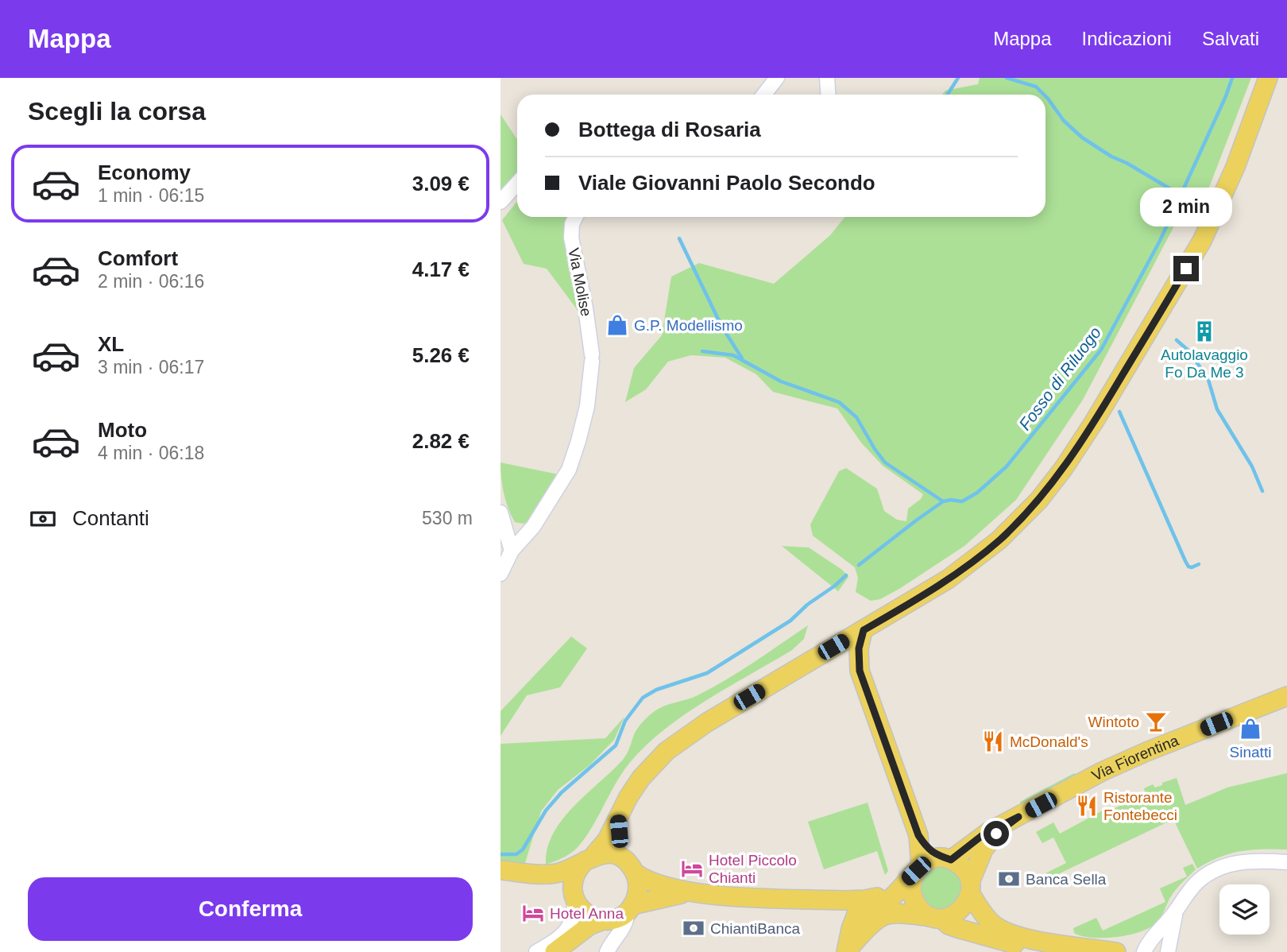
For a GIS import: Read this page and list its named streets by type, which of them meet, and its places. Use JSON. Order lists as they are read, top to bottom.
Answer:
{
  "streets": {
    "main road": ["Via Fiorentina"],
    "street": ["Via Molise"]
  },
  "water": ["Fosso di Riluogo"],
  "places": {
    "shop": ["G.P. Modellismo", "Sinatti"],
    "building": ["Autolavaggio Fo Da Me 3"],
    "bar": ["Wintoto"],
    "restaurant": ["McDonald's", "Ristorante Fontebecci"],
    "hotel": ["Hotel Piccolo Chianti", "Hotel Anna"],
    "bank": ["Banca Sella", "ChiantiBanca"]
  },
  "page": {
    "header": "Mappa",
    "nav": ["Mappa", "Indicazioni", "Salvati"],
    "heading": "Scegli la corsa",
    "banner": ["Bottega di Rosaria", "Viale Giovanni Paolo Secondo"],
    "list": [
      {
        "name": "Economy",
        "note": "1 min · 06:15",
        "value": "3.09 €"
      },
      {
        "name": "Comfort",
        "note": "2 min · 06:16",
        "value": "4.17 €"
      },
      {
        "name": "XL",
        "note": "3 min · 06:17",
        "value": "5.26 €"
      },
      {
        "name": "Moto",
        "note": "4 min · 06:18",
        "value": "2.82 €"
      }
    ],
    "bubble": "2 min",
    "pay": ["Contanti", "530 m"],
    "buttons": "Conferma"
  }
}
